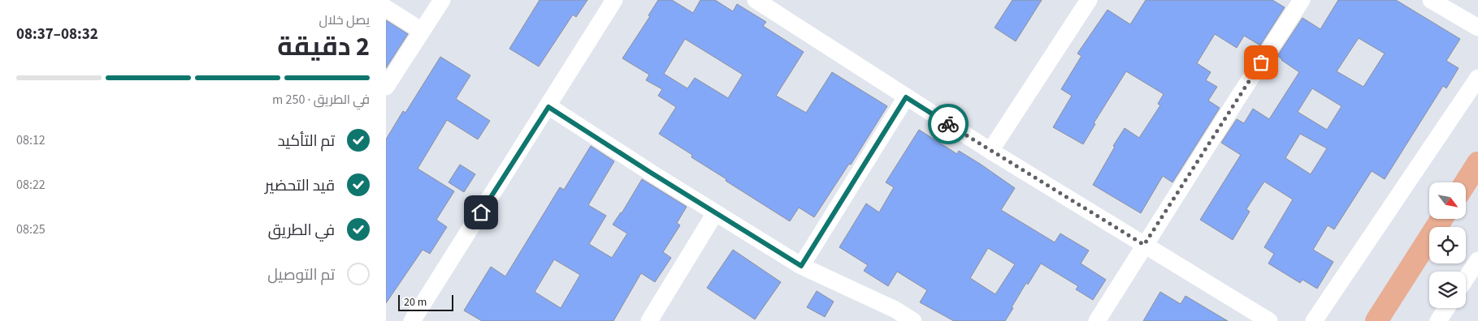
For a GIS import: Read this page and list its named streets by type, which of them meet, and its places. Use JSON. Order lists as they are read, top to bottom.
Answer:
{
  "scale_bar": "20 m",
  "north": "bottom right",
  "page": {
    "heading": ["2 دقيقة", "يصل خلال", "08:32–08:37"],
    "bar": "في الطريق · 250 m",
    "list": [
      ["تم التأكيد", "08:12"],
      ["قيد التحضير", "08:22"],
      ["في الطريق", "08:25"],
      "تم التوصيل"
    ],
    "scale": "20 m"
  }
}
